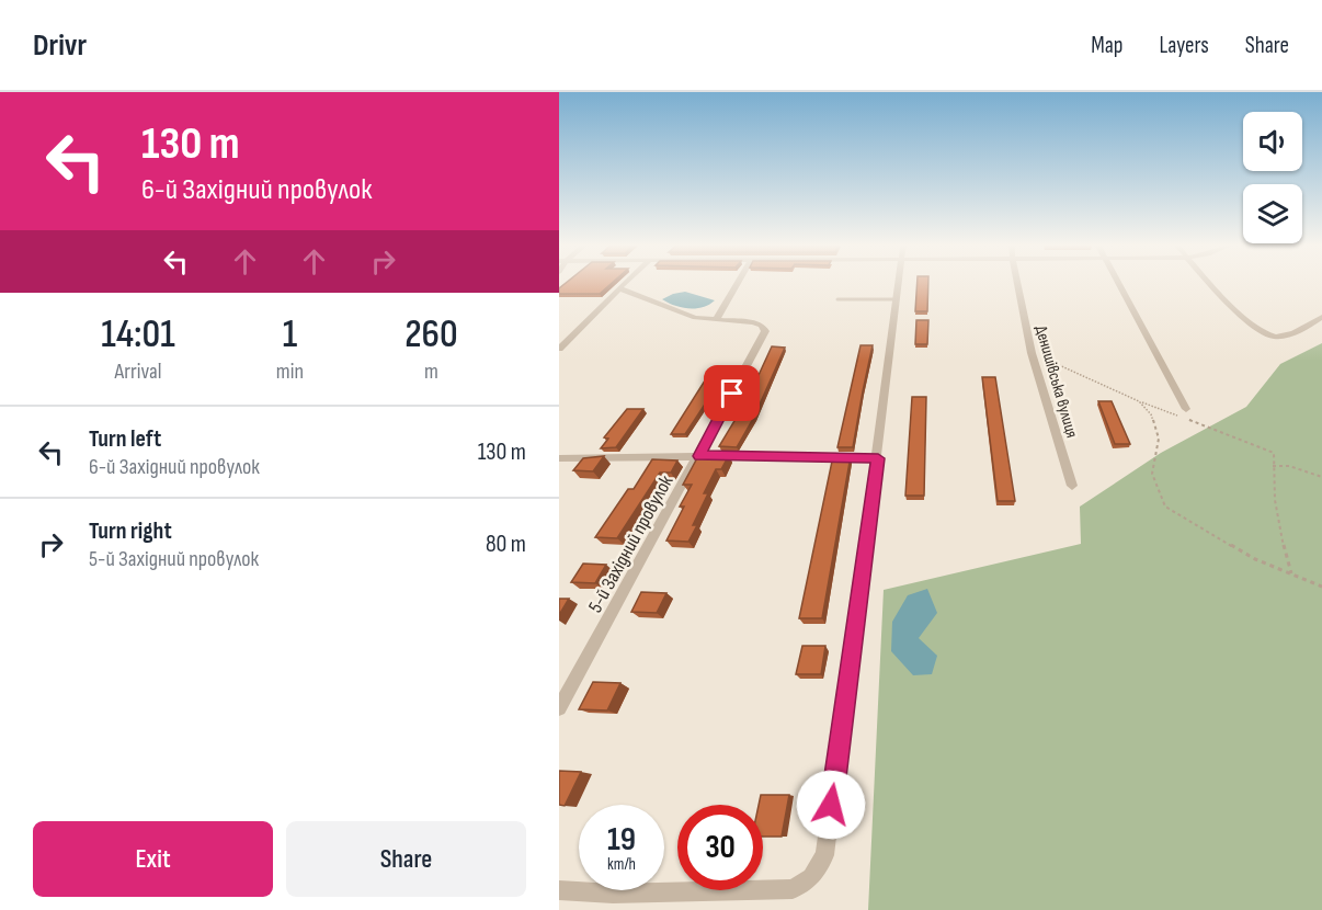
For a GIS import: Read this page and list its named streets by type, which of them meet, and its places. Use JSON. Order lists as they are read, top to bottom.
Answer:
{
  "streets": {
    "street": ["Денишівська вулиця", "5-й Західний провулок"]
  },
  "page": {
    "header": "Drivr",
    "nav": ["Map", "Layers", "Share"],
    "turn": ["130 m", "6-й Західний провулок"],
    "eta": [
      "14:01",
      "Arrival",
      "1",
      "min",
      "260",
      "m"
    ],
    "list": [
      {
        "name": "Turn left",
        "note": "6-й Західний провулок",
        "value": "130 m"
      },
      {
        "name": "Turn right",
        "note": "5-й Західний провулок",
        "value": "80 m"
      }
    ],
    "speed": "19 km/h",
    "limit": "30",
    "buttons": ["Exit", "Share"]
  }
}
